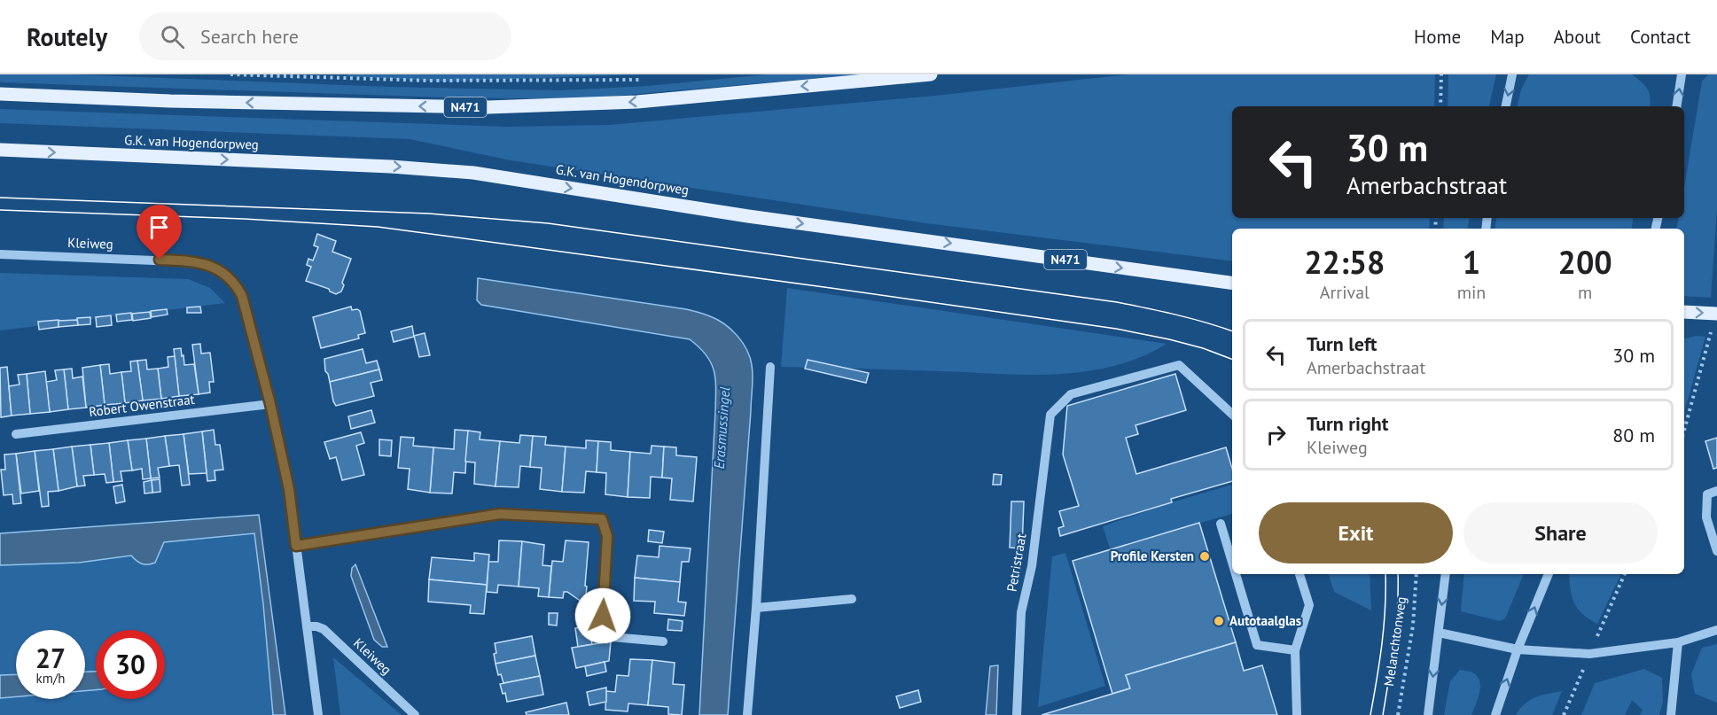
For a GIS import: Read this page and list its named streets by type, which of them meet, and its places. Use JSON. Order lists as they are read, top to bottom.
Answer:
{
  "streets": {
    "main road": ["N471", "G.K. van Hogendorpweg"],
    "street": ["Kleiweg", "Robert Owenstraat", "Petristraat"],
    "path": ["Melanchtonweg"]
  },
  "crossings": [
    ["Kleiweg", "Robert Owenstraat"]
  ],
  "water": ["Erasmussingel"],
  "places": ["Profile Kersten", "Autotaalglas"],
  "page": {
    "header": "Routely",
    "search": "Search here",
    "nav": [
      "Home",
      "Map",
      "About",
      "Contact"
    ],
    "turn": ["30 m", "Amerbachstraat"],
    "eta": [
      "22:58",
      "Arrival",
      "1",
      "min",
      "200",
      "m"
    ],
    "list": [
      {
        "name": "Turn left",
        "note": "Amerbachstraat",
        "value": "30 m"
      },
      {
        "name": "Turn right",
        "note": "Kleiweg",
        "value": "80 m"
      }
    ],
    "buttons": ["Exit", "Share"],
    "speed": "27 km/h",
    "limit": "30"
  }
}
